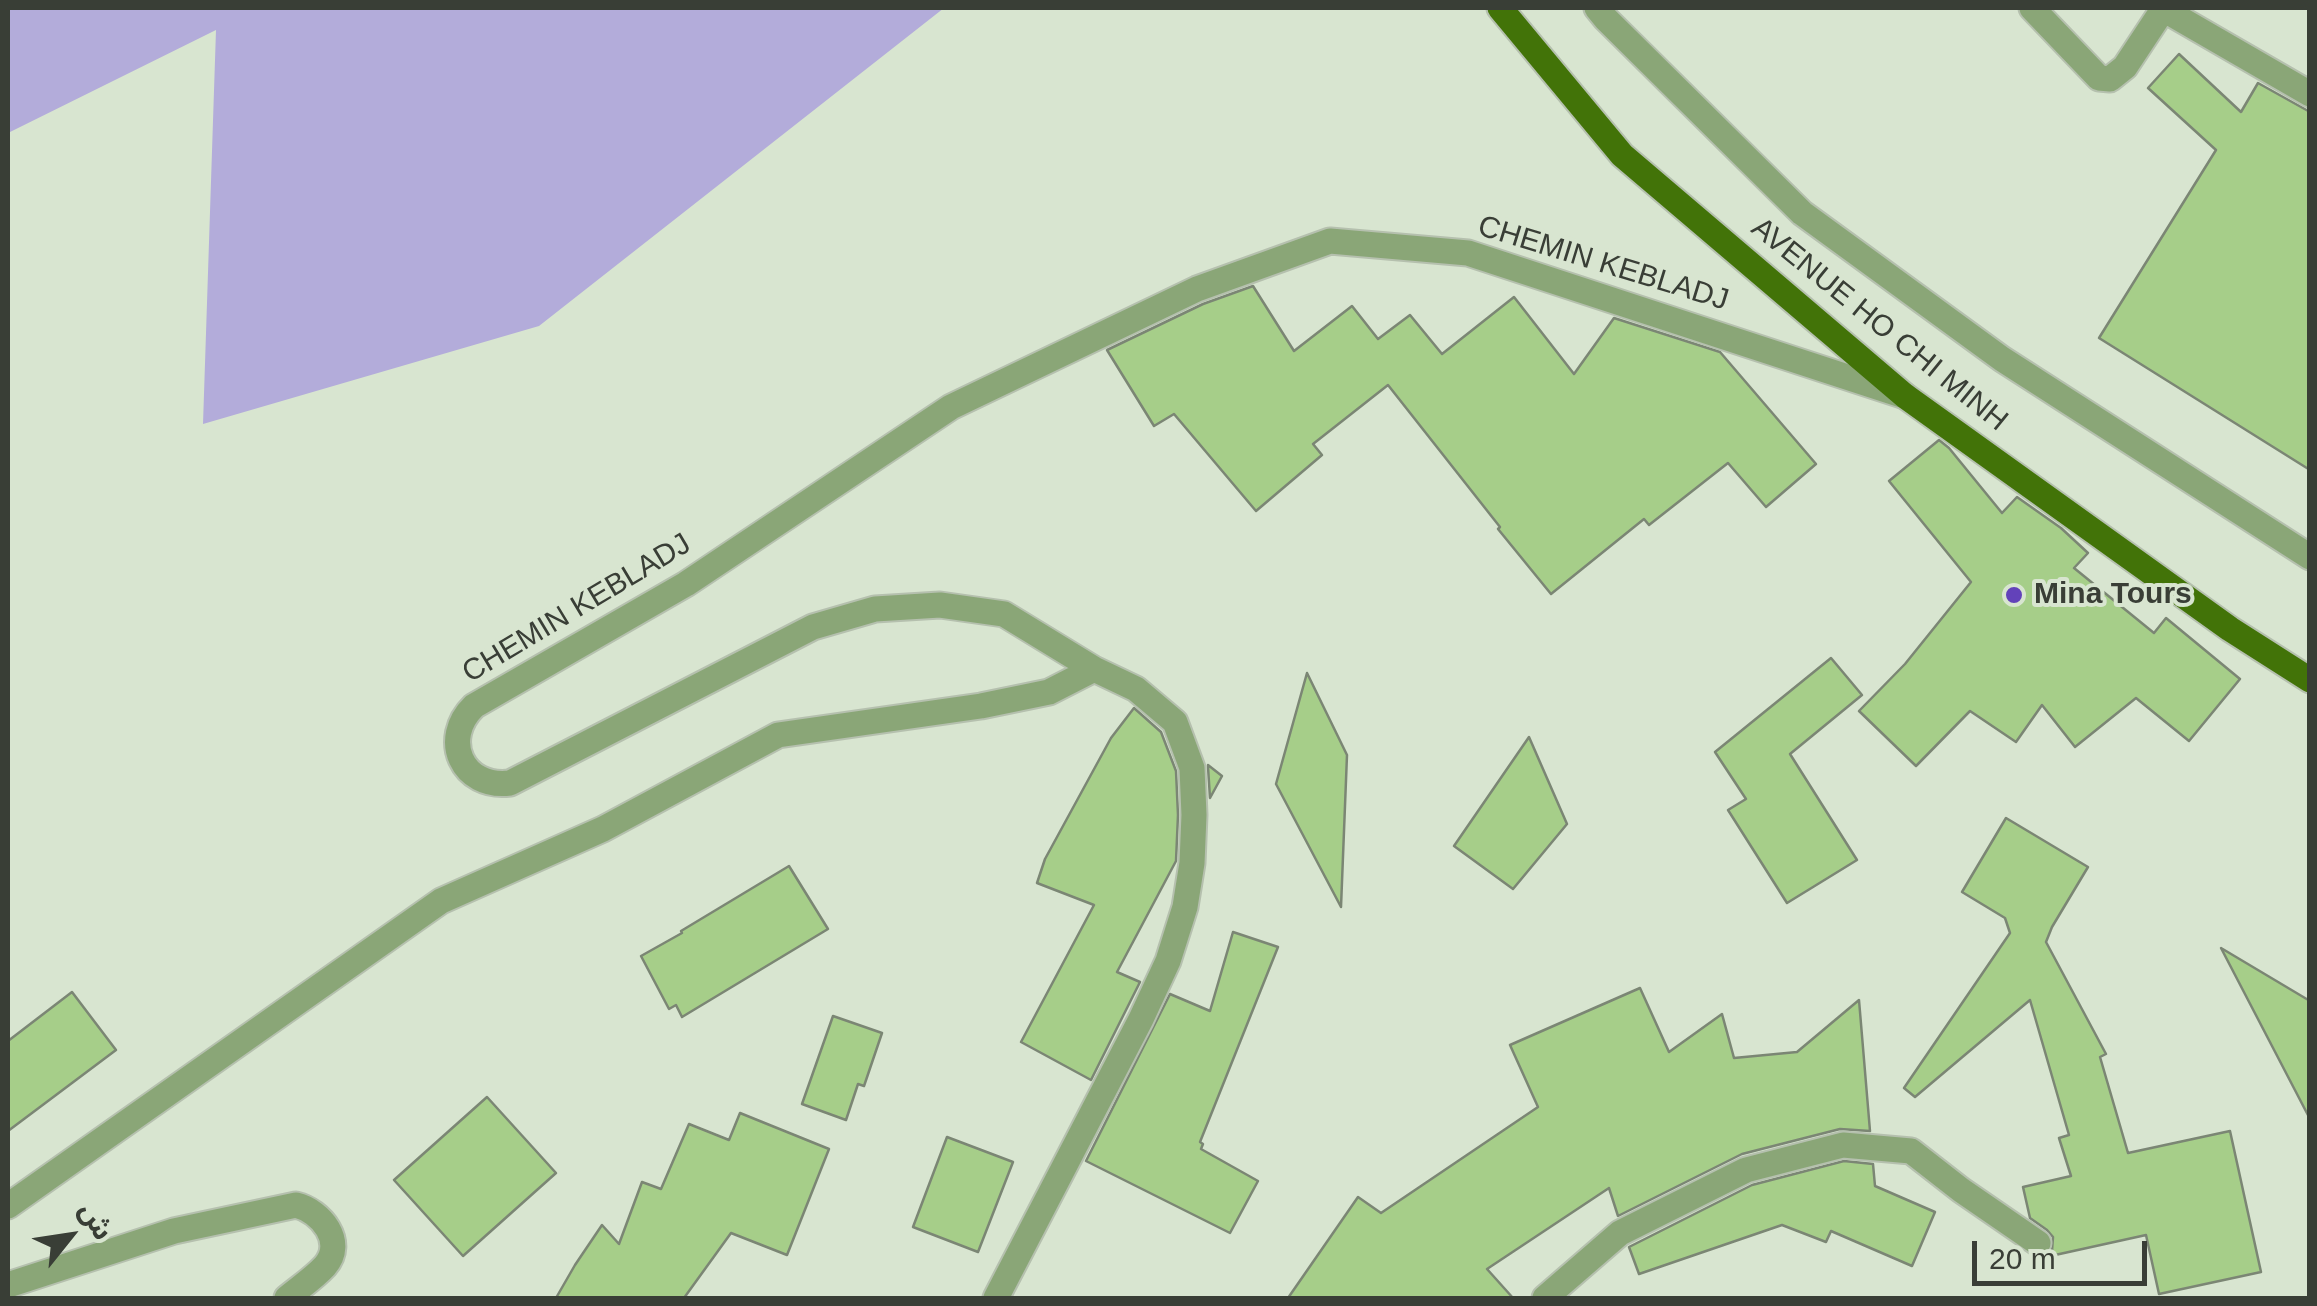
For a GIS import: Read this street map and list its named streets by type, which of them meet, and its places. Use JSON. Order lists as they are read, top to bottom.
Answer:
{
  "streets": {
    "main road": ["AVENUE HO CHI MINH"],
    "street": ["CHEMIN KEBLADJ"]
  },
  "crossings": [
    ["CHEMIN KEBLADJ", "AVENUE HO CHI MINH"]
  ],
  "places": ["Mina Tours"],
  "scale_bar": "20 m",
  "north": "top right"
}
